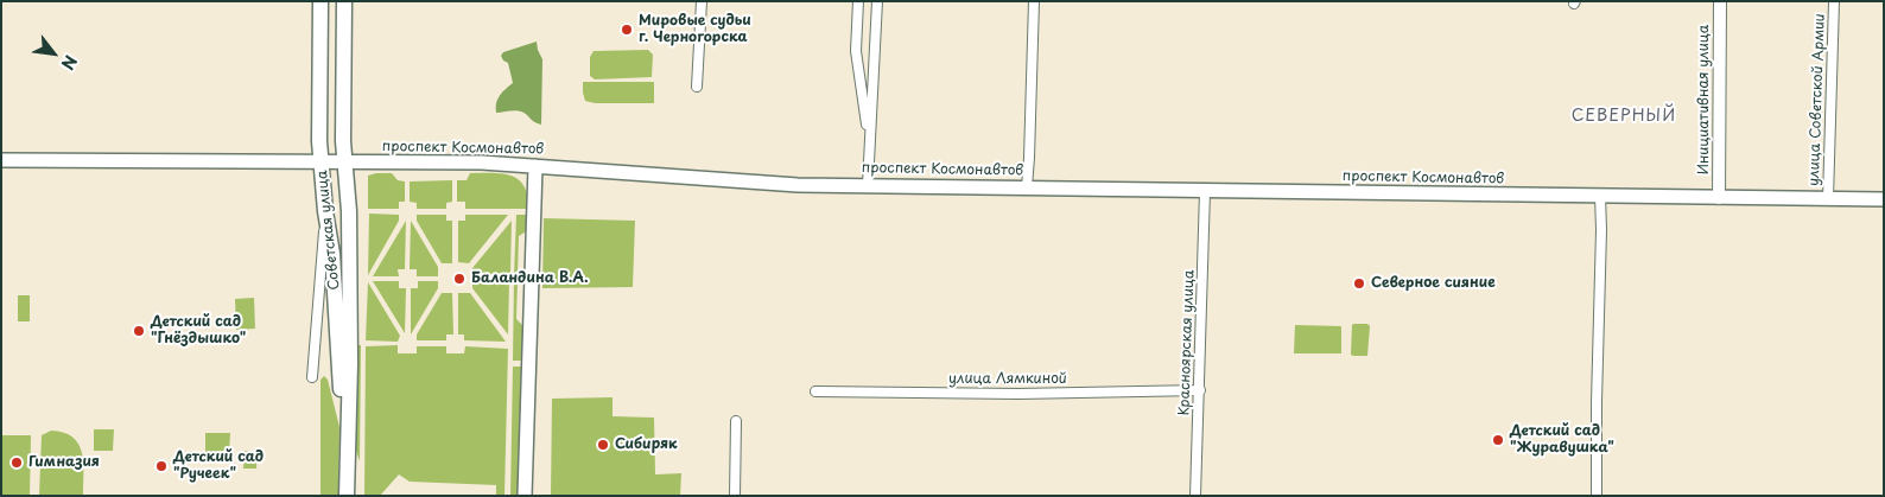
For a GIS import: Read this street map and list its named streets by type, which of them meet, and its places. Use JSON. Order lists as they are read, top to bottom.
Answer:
{
  "streets": {
    "main road": ["проспект Космонавтов", "Советская улица"],
    "street": [
      "Инициативная улица",
      "улица Советской Армии",
      "Красноярская улица",
      "улица Лямкиной"
    ]
  },
  "crossings": [
    ["Инициативная улица", "проспект Космонавтов"],
    ["улица Советской Армии", "проспект Космонавтов"],
    ["проспект Космонавтов", "Советская улица"],
    ["проспект Космонавтов", "Красноярская улица"],
    ["Красноярская улица", "улица Лямкиной"]
  ],
  "districts": ["СЕВЕРНЫЙ"],
  "places": [
    "Мировые судьи г. Черногорска",
    "Баландина В.А.",
    "Северное сияние",
    "Детский сад \"Гнёздышко\"",
    "Детский сад \"Журавушка\"",
    "Сибиряк",
    "Гимназия",
    "Детский сад \"Ручеек\""
  ],
  "north": "bottom right"
}
